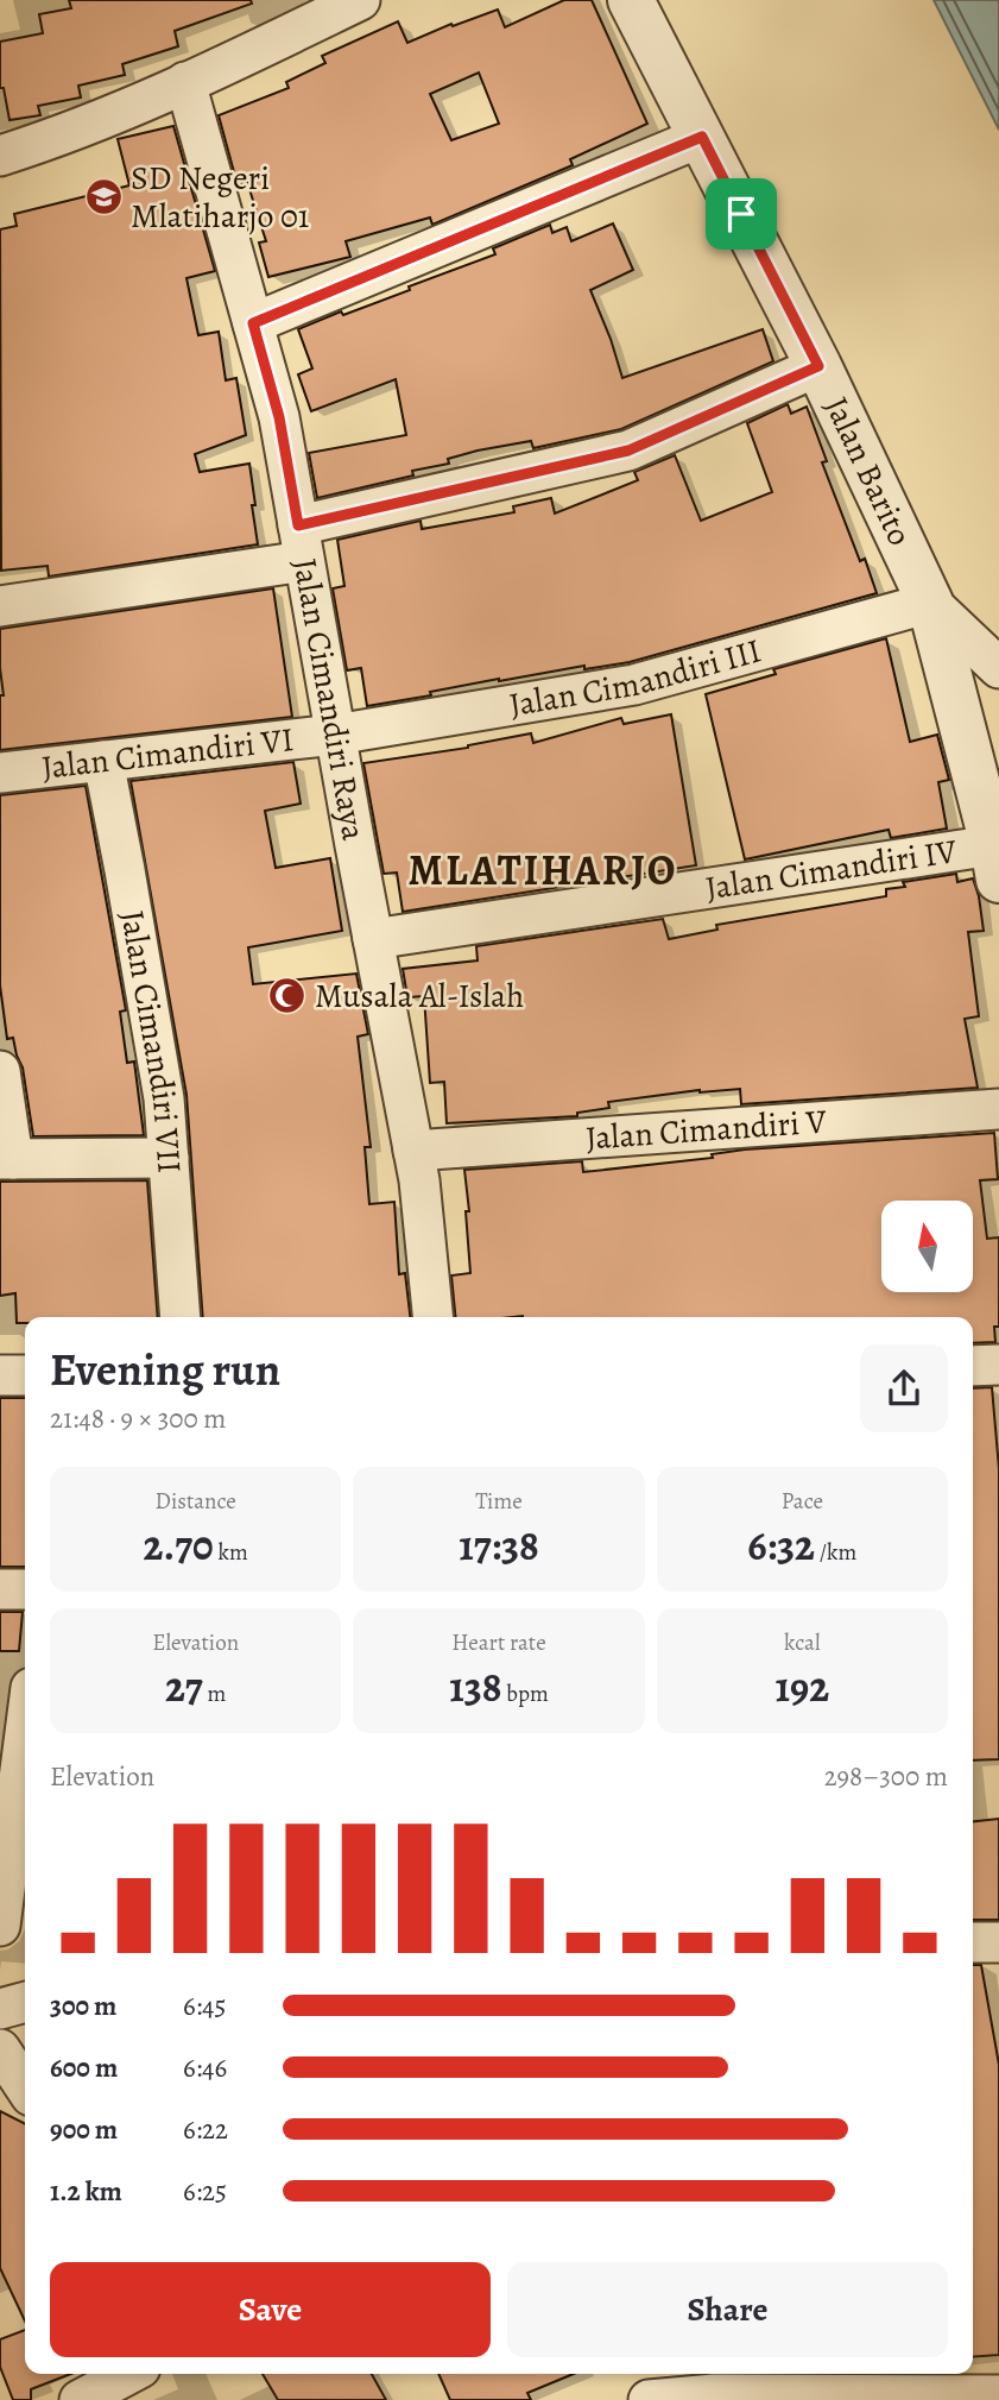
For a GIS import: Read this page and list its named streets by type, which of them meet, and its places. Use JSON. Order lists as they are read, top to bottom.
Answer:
{
  "streets": {
    "street": [
      "Jalan Barito",
      "Jalan Cimandiri III",
      "Jalan Cimandiri Raya",
      "Jalan Cimandiri VI",
      "Jalan Cimandiri IV",
      "Jalan Cimandiri VII",
      "Jalan Cimandiri V"
    ]
  },
  "crossings": [
    ["Jalan Barito", "Jalan Cimandiri III"],
    ["Jalan Barito", "Jalan Cimandiri IV"],
    ["Jalan Cimandiri III", "Jalan Cimandiri Raya"],
    ["Jalan Cimandiri III", "Jalan Cimandiri VI"],
    ["Jalan Cimandiri Raya", "Jalan Cimandiri VI"],
    ["Jalan Cimandiri Raya", "Jalan Cimandiri IV"],
    ["Jalan Cimandiri Raya", "Jalan Cimandiri V"],
    ["Jalan Cimandiri VI", "Jalan Cimandiri VII"]
  ],
  "districts": ["MLATIHARJO"],
  "places": {
    "school or university": ["SD Negeri Mlatiharjo 01"],
    "mosque": ["Musala Al-Islah"]
  },
  "north": "top",
  "page": {
    "heading": ["Evening run", "21:48 · 9 × 300 m"],
    "stats": [
      ["Distance", "2.70 km"],
      ["Time", "17:38"],
      ["Pace", "6:32 /km"],
      ["Elevation", "27 m"],
      ["Heart rate", "138 bpm"],
      ["kcal", "192"]
    ],
    "chart": ["Elevation", "298–300 m"],
    "list": [
      {
        "name": "300 m",
        "note": "6:45"
      },
      {
        "name": "600 m",
        "note": "6:46"
      },
      {
        "name": "900 m",
        "note": "6:22"
      },
      {
        "name": "1.2 km",
        "note": "6:25"
      }
    ],
    "buttons": ["Save", "Share"]
  }
}
